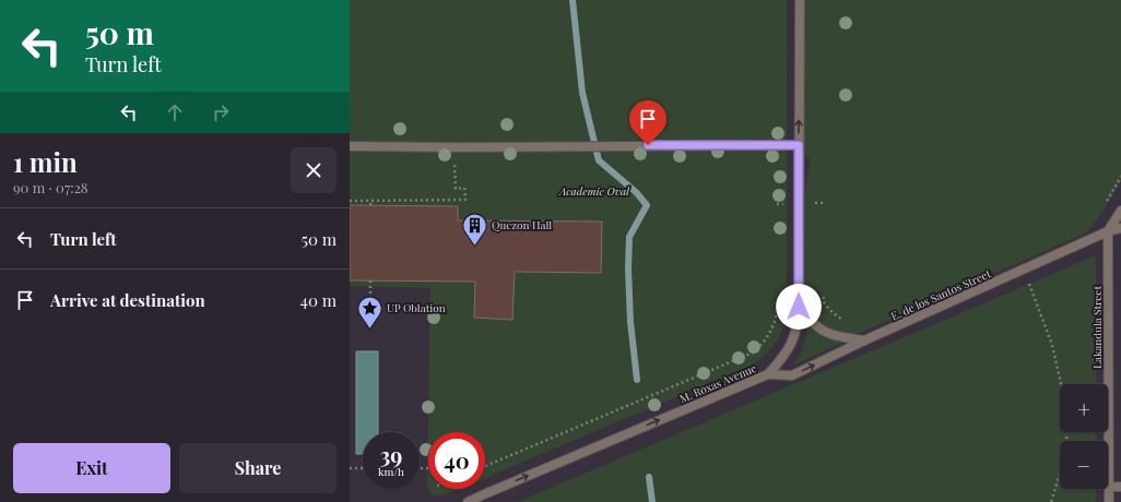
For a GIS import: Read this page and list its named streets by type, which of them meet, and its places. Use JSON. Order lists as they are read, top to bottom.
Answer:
{
  "streets": {
    "street": ["E. de los Santos Street", "Lakandula Street", "M. Roxas Avenue"]
  },
  "crossings": [
    ["E. de los Santos Street", "Lakandula Street"],
    ["E. de los Santos Street", "M. Roxas Avenue"]
  ],
  "one_way": ["M. Roxas Avenue"],
  "parks": ["Academic Oval"],
  "places": {
    "building": ["Quezon Hall"],
    "place": ["UP Oblation"]
  },
  "page": {
    "turn": ["50 m", "Turn left"],
    "heading": ["1 min", "90 m · 07:28"],
    "list": [
      {
        "name": "Turn left",
        "value": "50 m"
      },
      {
        "name": "Arrive at destination",
        "value": "40 m"
      }
    ],
    "map_buttons": ["+", "−"],
    "speed": "39 km/h",
    "limit": "40",
    "buttons": ["Exit", "Share"]
  }
}
